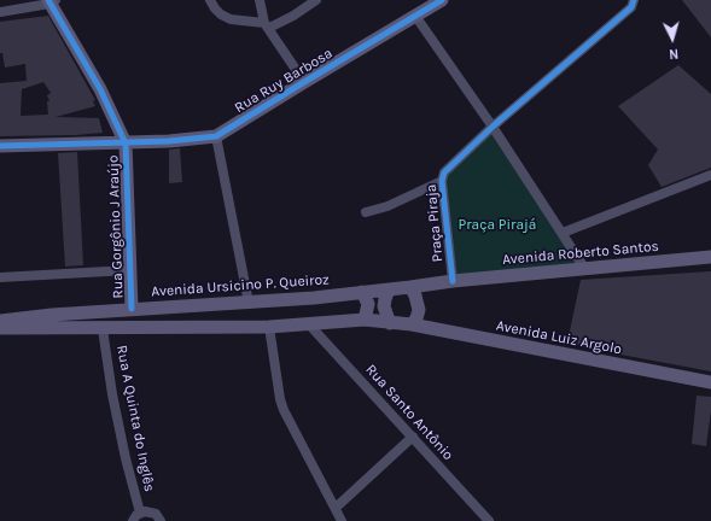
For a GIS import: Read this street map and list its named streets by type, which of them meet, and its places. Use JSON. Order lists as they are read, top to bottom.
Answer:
{
  "streets": {
    "main road": [
      "Rua Ruy Barbosa",
      "Rua Gorgônio J Araújo",
      "Avenida Roberto Santos",
      "Avenida Ursicino P. Queiroz",
      "Avenida Luiz Argolo"
    ],
    "street": ["Praça Piraja", "Rua Santo Antônio", "Rua A Quinta do Inglês"]
  },
  "crossings": [
    ["Rua Ruy Barbosa", "Rua Gorgônio J Araújo"],
    ["Praça Piraja", "Avenida Roberto Santos"],
    ["Praça Piraja", "Avenida Ursicino P. Queiroz"],
    ["Rua Gorgônio J Araújo", "Avenida Ursicino P. Queiroz"],
    ["Avenida Roberto Santos", "Avenida Ursicino P. Queiroz"],
    ["Avenida Ursicino P. Queiroz", "Avenida Luiz Argolo"]
  ],
  "parks": ["Praça Pirajá"],
  "north": "bottom"
}
